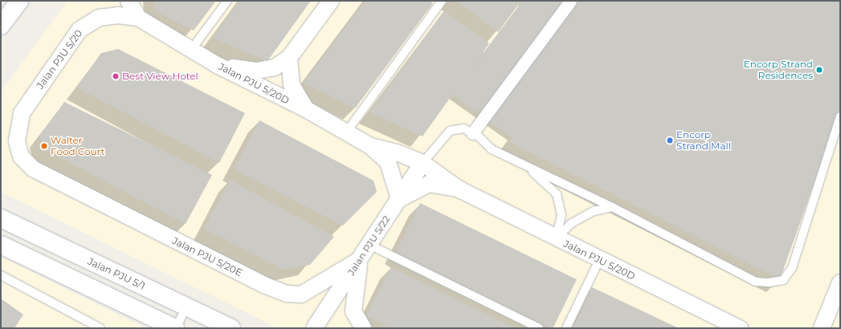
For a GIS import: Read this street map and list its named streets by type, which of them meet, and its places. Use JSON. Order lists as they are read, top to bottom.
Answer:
{
  "streets": {
    "street": [
      "Jalan PJU 5/20",
      "Jalan PJU 5/20D",
      "Jalan PJU 5/22",
      "Jalan PJU 5/20E",
      "Jalan PJU 5/1"
    ]
  },
  "crossings": [
    ["Jalan PJU 5/20", "Jalan PJU 5/20D"],
    ["Jalan PJU 5/20", "Jalan PJU 5/20E"],
    ["Jalan PJU 5/20D", "Jalan PJU 5/22"],
    ["Jalan PJU 5/22", "Jalan PJU 5/20E"]
  ],
  "places": [
    "Encorp Strand Residences",
    "Best View Hotel",
    "Encorp Strand Mall",
    "Walter Food Court"
  ]
}
